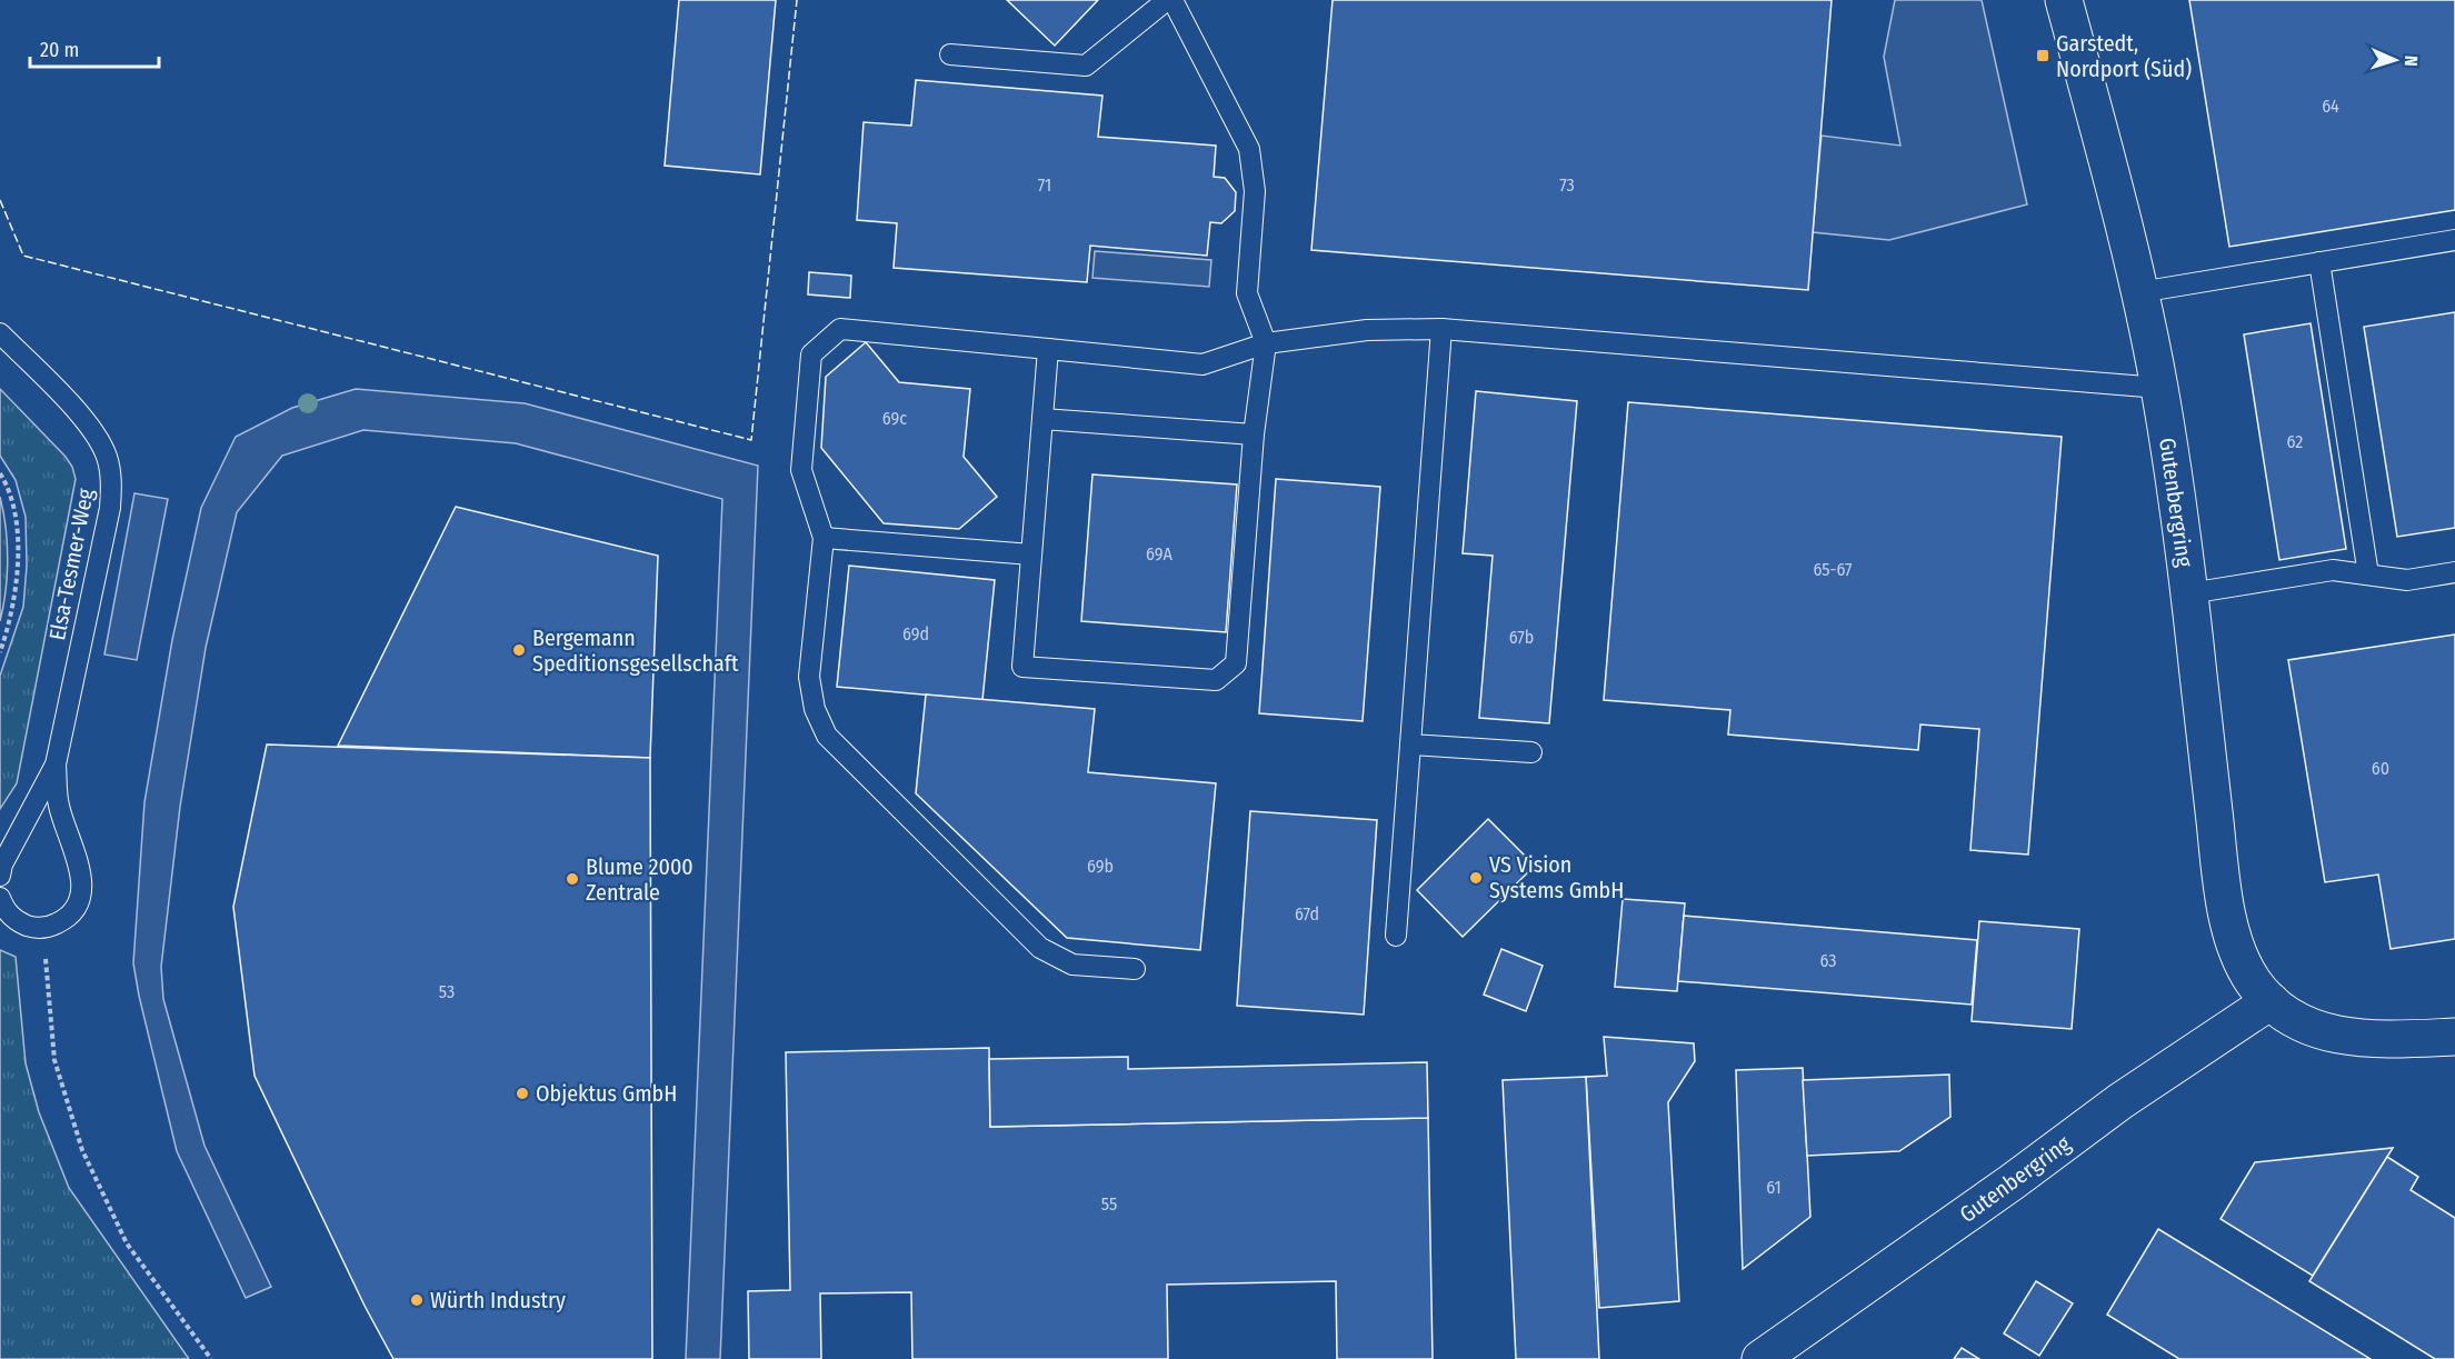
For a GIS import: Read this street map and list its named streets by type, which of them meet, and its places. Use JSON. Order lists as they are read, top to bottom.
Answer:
{
  "streets": {
    "street": ["Gutenbergring"],
    "lane": ["Elsa-Tesmer-Weg"]
  },
  "places": {
    "transit": ["Garstedt, Nordport (Süd)"],
    "other": [
      "Bergemann Speditionsgesellschaft",
      "VS Vision Systems GmbH",
      "Blume 2000 Zentrale",
      "Objektus GmbH",
      "Würth Industry"
    ]
  },
  "house_numbers": [
    "64",
    "71",
    "73",
    "69c",
    "62",
    "69A",
    "65-67",
    "69d",
    "67b",
    "60",
    "69b",
    "67d",
    "63",
    "53",
    "61",
    "55"
  ],
  "scale_bar": "20 m",
  "north": "right"
}
